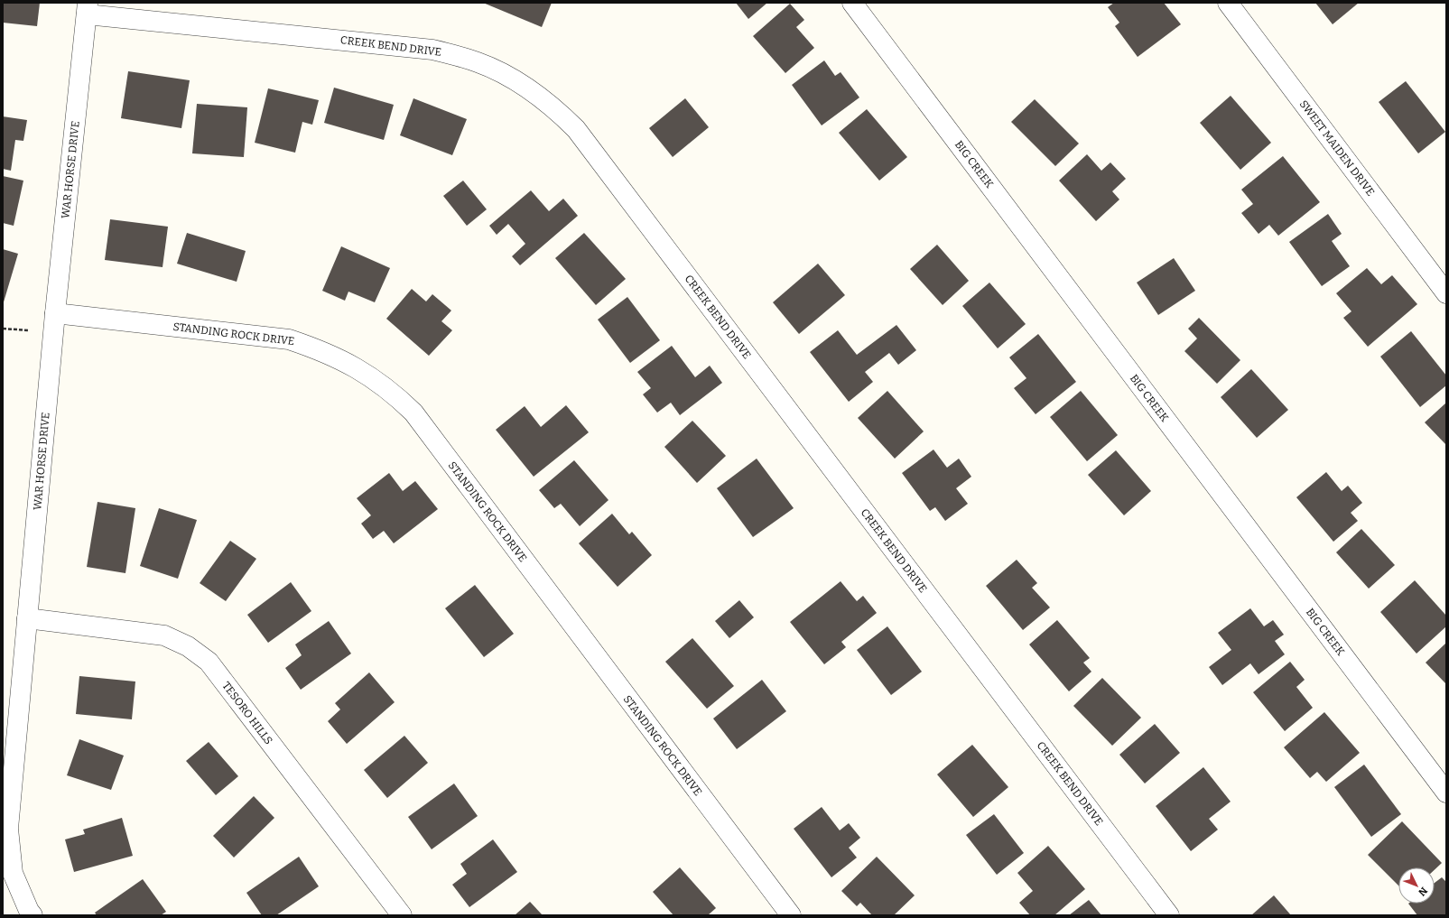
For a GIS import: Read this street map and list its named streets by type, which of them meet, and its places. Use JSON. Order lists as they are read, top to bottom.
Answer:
{
  "streets": {
    "street": [
      "CREEK BEND DRIVE",
      "SWEET MAIDEN DRIVE",
      "BIG CREEK",
      "WAR HORSE DRIVE",
      "STANDING ROCK DRIVE",
      "TESORO HILLS"
    ]
  },
  "crossings": [
    ["CREEK BEND DRIVE", "WAR HORSE DRIVE"],
    ["WAR HORSE DRIVE", "STANDING ROCK DRIVE"],
    ["WAR HORSE DRIVE", "TESORO HILLS"]
  ],
  "north": "bottom right"
}
